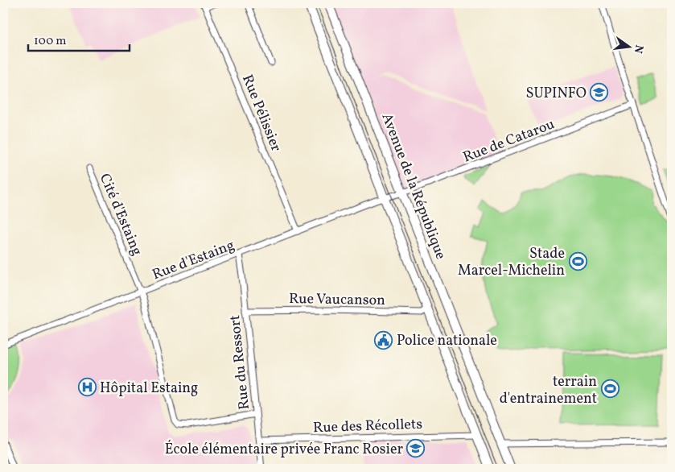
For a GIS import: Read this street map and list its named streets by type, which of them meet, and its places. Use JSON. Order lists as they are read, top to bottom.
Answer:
{
  "streets": {
    "main road": ["Avenue de la République"],
    "street": [
      "Rue Pélissier",
      "Rue de Catarou",
      "Cité d'Estaing",
      "Rue d'Estaing",
      "Rue Vaucanson",
      "Rue du Ressort",
      "Rue des Récollets"
    ]
  },
  "crossings": [
    ["Rue Pélissier", "Rue d'Estaing"],
    ["Rue de Catarou", "Avenue de la République"],
    ["Rue de Catarou", "Rue d'Estaing"],
    ["Cité d'Estaing", "Rue d'Estaing"],
    ["Cité d'Estaing", "Rue du Ressort"],
    ["Rue d'Estaing", "Rue du Ressort"],
    ["Rue Vaucanson", "Rue du Ressort"],
    ["Rue du Ressort", "Rue des Récollets"]
  ],
  "places": {
    "school or university": ["SUPINFO", "École élémentaire privée Franc Rosier"],
    "sports": ["Stade Marcel-Michelin", "terrain d'entrainement"],
    "public building": ["Police nationale"],
    "hospital": ["Hôpital Estaing"]
  },
  "scale_bar": "100 m",
  "north": "right"
}
